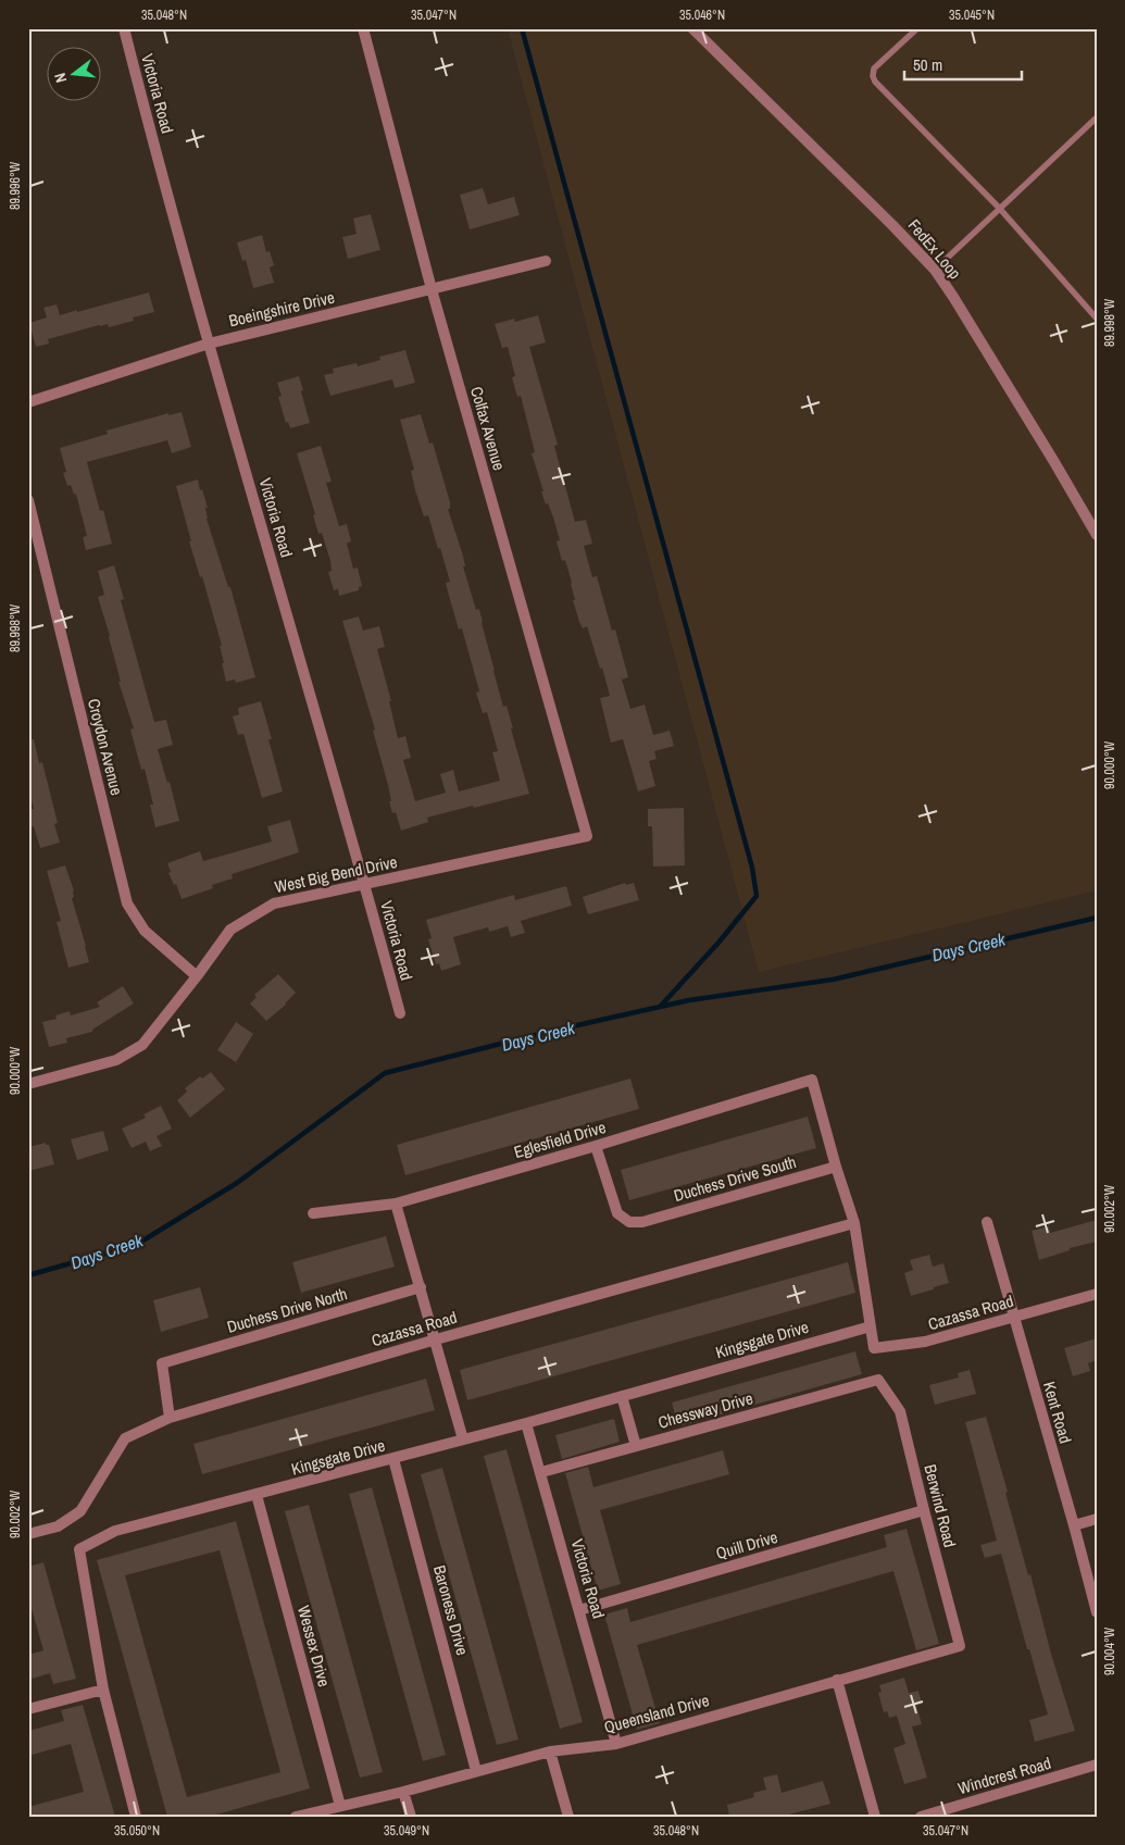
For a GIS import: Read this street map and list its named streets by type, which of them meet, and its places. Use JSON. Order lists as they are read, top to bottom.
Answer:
{
  "streets": {
    "street": [
      "Victoria Road",
      "FedEx Loop",
      "Boeingshire Drive",
      "Colfax Avenue",
      "Croydon Avenue",
      "West Big Bend Drive",
      "Eglesfield Drive",
      "Duchess Drive South",
      "Duchess Drive North",
      "Cazassa Road",
      "Kingsgate Drive",
      "Chessway Drive",
      "Kent Road",
      "Berwind Road",
      "Quill Drive",
      "Baroness Drive",
      "Wessex Drive",
      "Queensland Drive",
      "Windcrest Road"
    ]
  },
  "crossings": [
    ["Victoria Road", "Boeingshire Drive"],
    ["Victoria Road", "West Big Bend Drive"],
    ["Victoria Road", "Kingsgate Drive"],
    ["Victoria Road", "Chessway Drive"],
    ["Victoria Road", "Quill Drive"],
    ["Victoria Road", "Queensland Drive"],
    ["Boeingshire Drive", "Colfax Avenue"],
    ["Colfax Avenue", "West Big Bend Drive"],
    ["Croydon Avenue", "West Big Bend Drive"],
    ["Eglesfield Drive", "Duchess Drive South"],
    ["Duchess Drive North", "Cazassa Road"],
    ["Cazassa Road", "Kingsgate Drive"],
    ["Cazassa Road", "Kent Road"],
    ["Kingsgate Drive", "Baroness Drive"],
    ["Kingsgate Drive", "Wessex Drive"],
    ["Chessway Drive", "Berwind Road"],
    ["Berwind Road", "Quill Drive"],
    ["Berwind Road", "Queensland Drive"],
    ["Baroness Drive", "Queensland Drive"],
    ["Wessex Drive", "Queensland Drive"]
  ],
  "water": ["Days Creek"],
  "scale_bar": "50 m",
  "north": "left",
  "coordinates": [
    "35.048°N",
    "35.047°N",
    "35.046°N",
    "35.045°N",
    "89.996°W",
    "89.998°W",
    "90.000°W",
    "90.002°W",
    "90.004°W",
    "35.050°N",
    "35.049°N"
  ]
}
